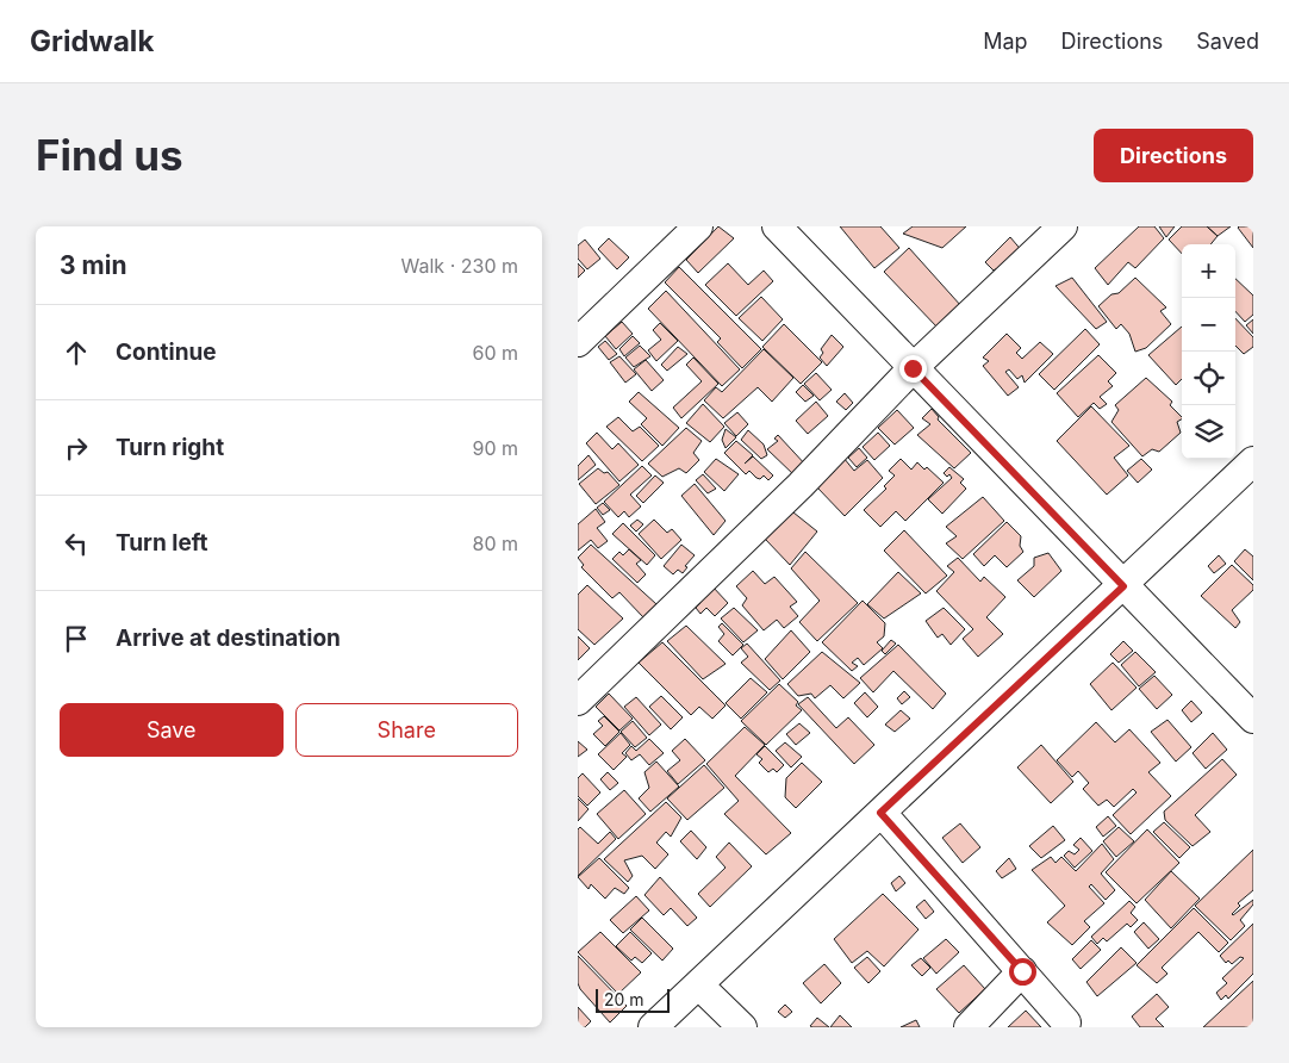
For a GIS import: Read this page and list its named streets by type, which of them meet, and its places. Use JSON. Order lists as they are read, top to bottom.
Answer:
{
  "scale_bar": "20 m",
  "page": {
    "header": "Gridwalk",
    "nav": ["Map", "Directions", "Saved"],
    "buttons": [
      "Directions",
      ["Save", "Share"]
    ],
    "title": "Find us",
    "heading": ["3 min", "Walk · 230 m"],
    "map_buttons": ["+", "−"],
    "list": [
      ["Continue", "60 m"],
      ["Turn right", "90 m"],
      ["Turn left", "80 m"],
      "Arrive at destination"
    ],
    "scale": "20 m"
  }
}
